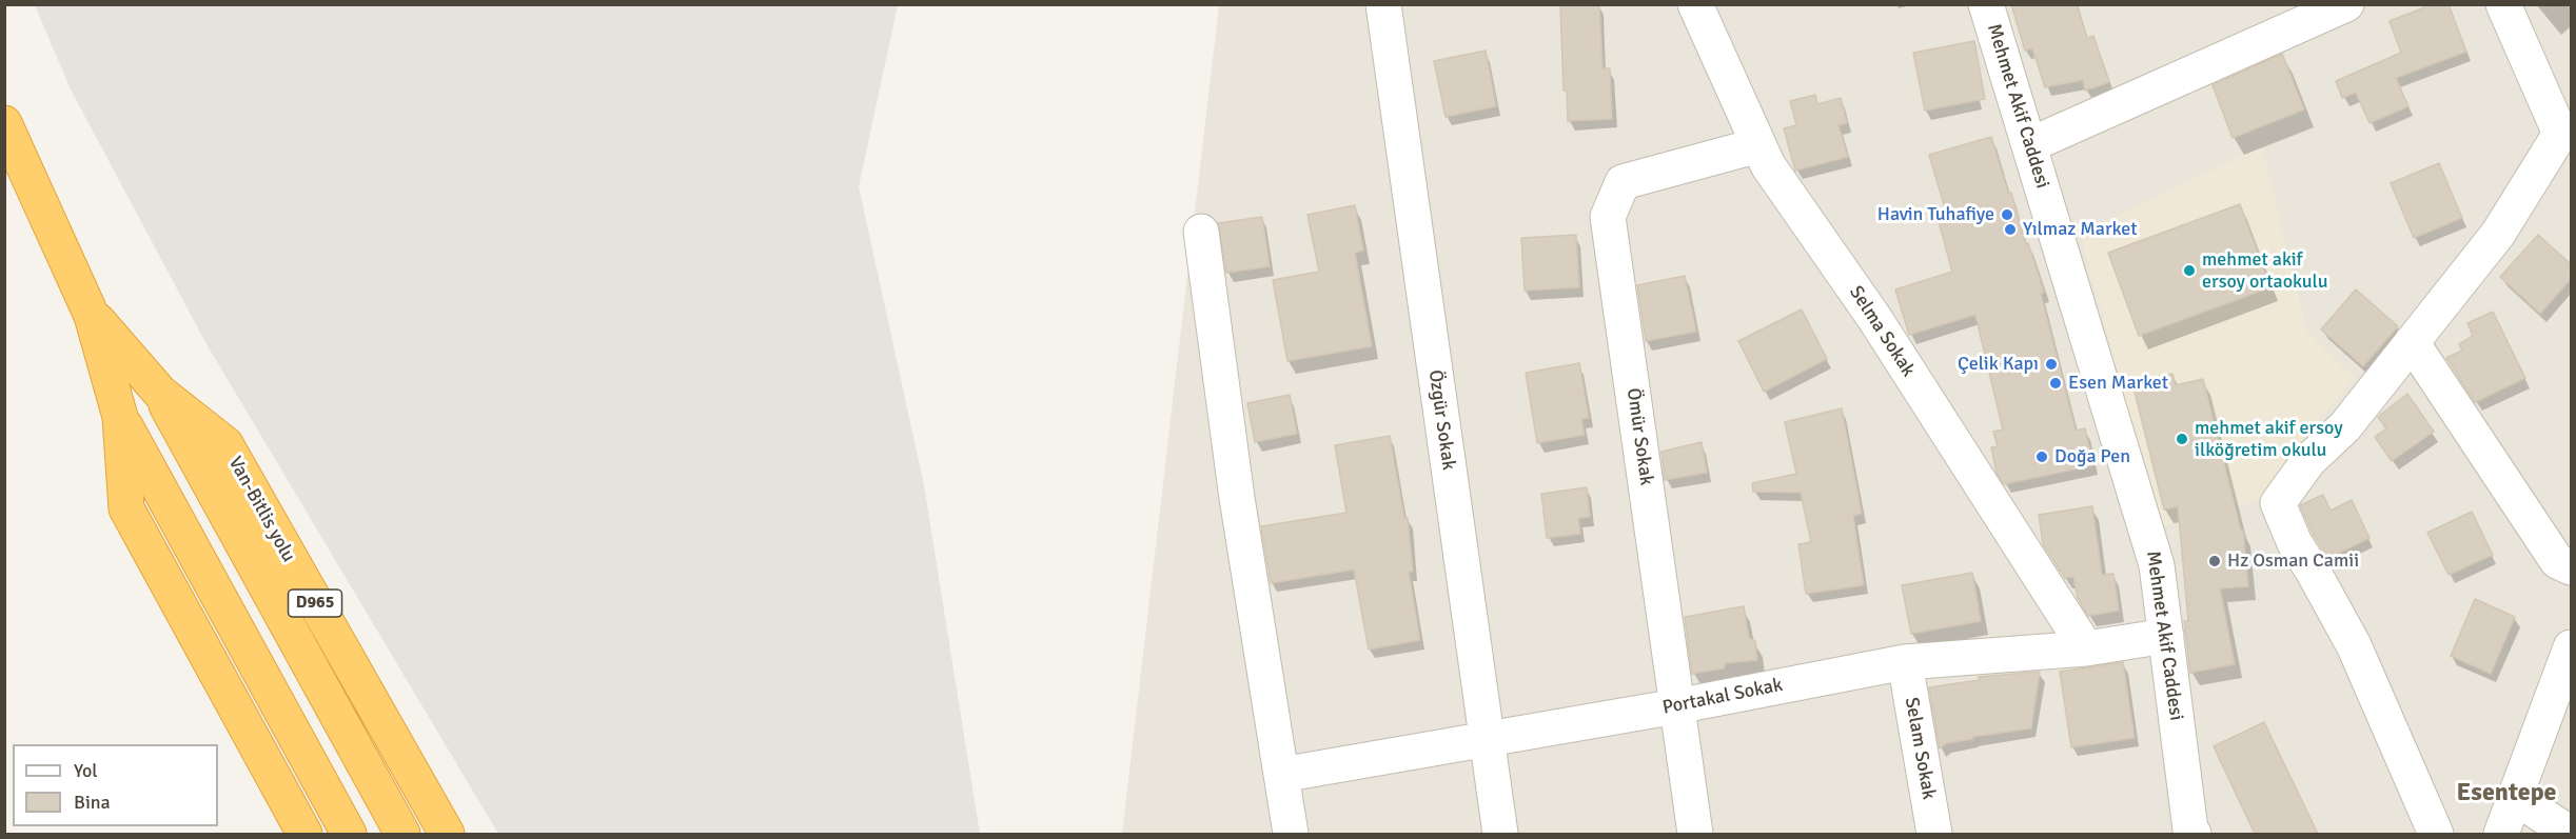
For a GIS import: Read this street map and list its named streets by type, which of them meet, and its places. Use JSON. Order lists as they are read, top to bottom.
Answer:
{
  "streets": {
    "highway": ["Van-Bitlis yolu", "D965"],
    "street": [
      "Mehmet Akif Caddesi",
      "Selma Sokak",
      "Özgür Sokak",
      "Ömür Sokak",
      "Portakal Sokak",
      "Selam Sokak"
    ]
  },
  "crossings": [
    ["Mehmet Akif Caddesi", "Portakal Sokak"],
    ["Selma Sokak", "Ömür Sokak"],
    ["Selma Sokak", "Portakal Sokak"],
    ["Özgür Sokak", "Portakal Sokak"],
    ["Ömür Sokak", "Portakal Sokak"],
    ["Portakal Sokak", "Selam Sokak"]
  ],
  "districts": ["Esentepe"],
  "places": [
    "Havin Tuhafiye",
    "Yılmaz Market",
    "mehmet akif ersoy ortaokulu",
    "Çelik Kapı",
    "Esen Market",
    "mehmet akif ersoy ilköğretim okulu",
    "Doğa Pen",
    "Hz Osman Camii"
  ],
  "legend": ["Yol", "Bina"]
}
